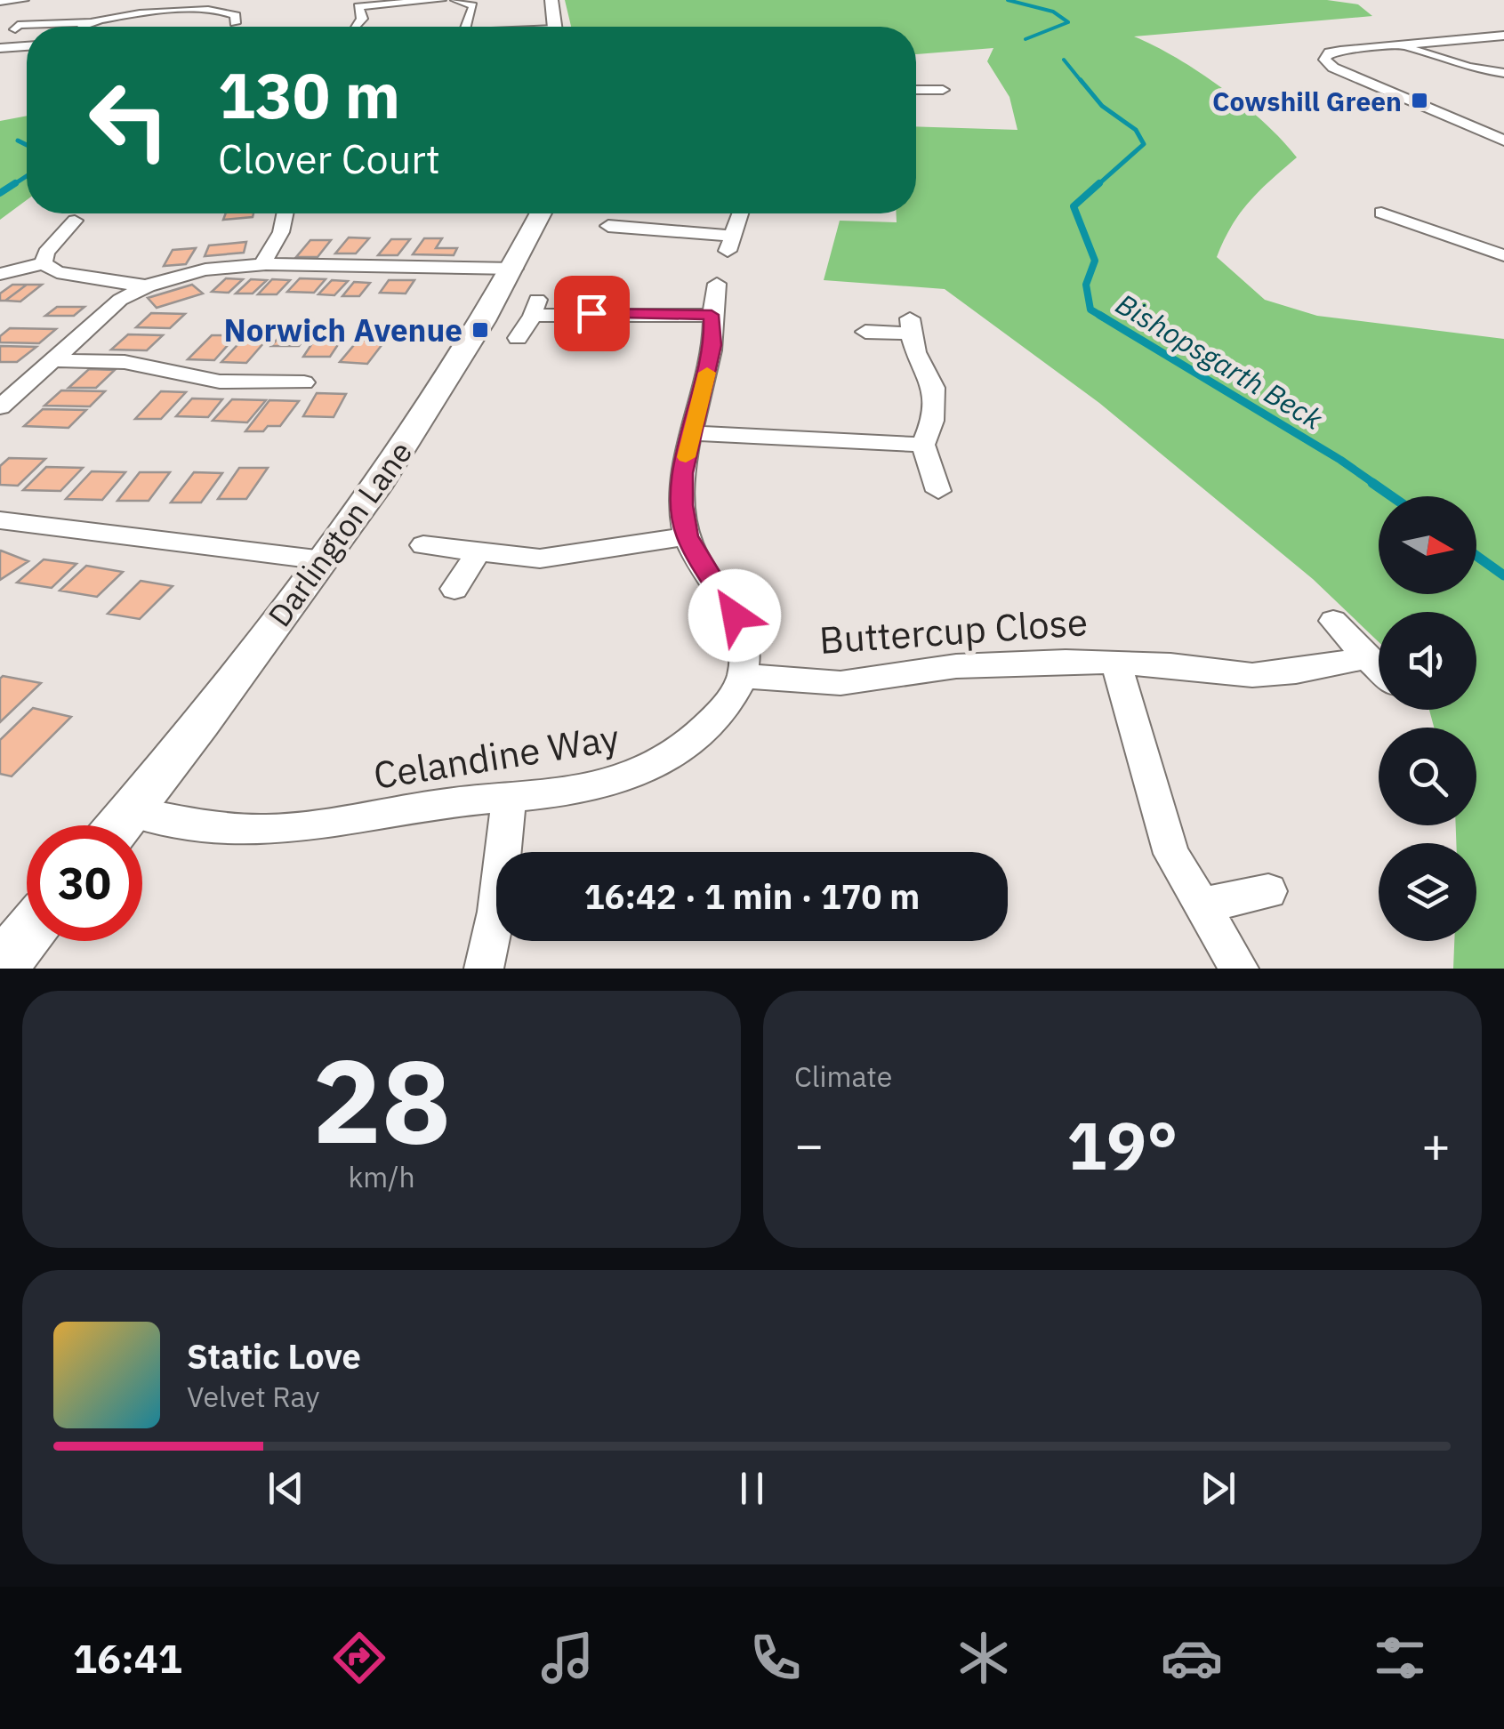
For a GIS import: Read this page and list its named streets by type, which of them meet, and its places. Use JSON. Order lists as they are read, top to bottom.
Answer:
{
  "streets": {
    "street": ["Darlington Lane", "Buttercup Close", "Celandine Way"]
  },
  "crossings": [
    ["Darlington Lane", "Celandine Way"],
    ["Buttercup Close", "Celandine Way"]
  ],
  "water": ["Bishopsgarth Beck"],
  "places": {
    "transit": ["Cowshill Green", "Norwich Avenue"]
  },
  "north": "right",
  "page": {
    "turn": ["130 m", "Clover Court"],
    "limit": "30",
    "trip": "16:42 · 1 min · 170 m",
    "tile": [
      ["28", "km/h"],
      "Climate"
    ],
    "heat": ["−", "19°", "+"],
    "song": ["Static Love", "Velvet Ray"],
    "tabs": "16:41"
  }
}
